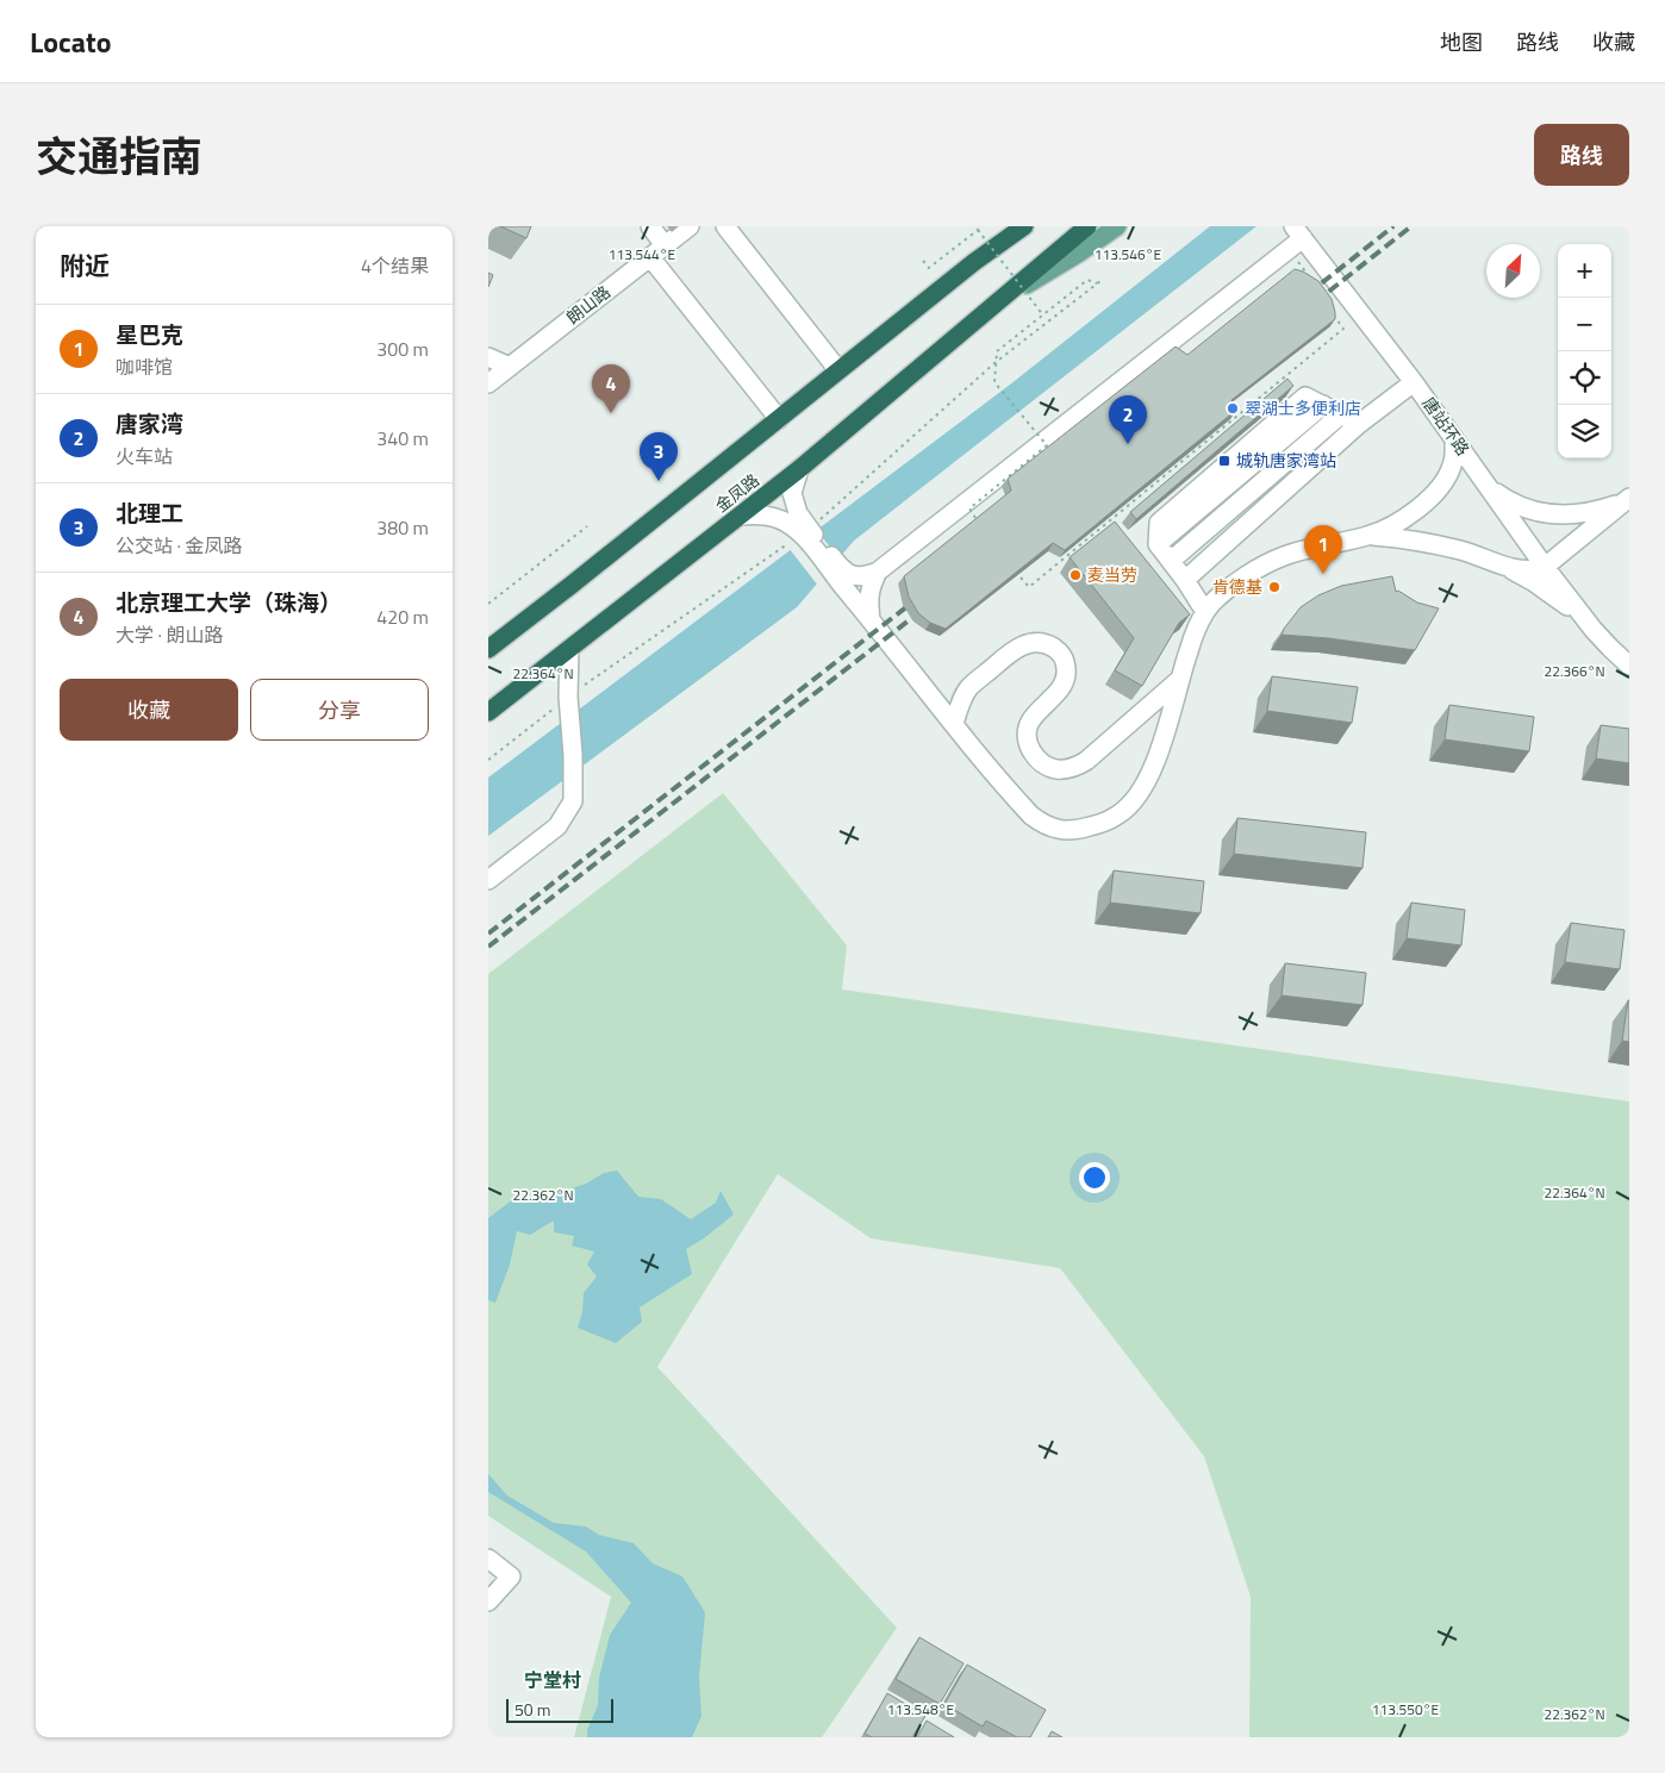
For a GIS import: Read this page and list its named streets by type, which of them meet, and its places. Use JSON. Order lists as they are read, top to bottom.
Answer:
{
  "streets": {
    "highway": ["金凤路"],
    "street": ["朗山路", "唐站环路"]
  },
  "districts": ["宁堂村"],
  "places": {
    "other": ["翠湖士多便利店", "麦当劳", "肯德基"],
    "transit": ["城轨唐家湾站"]
  },
  "scale_bar": "50 m",
  "north": "top right",
  "page": {
    "header": "Locato",
    "nav": ["地图", "路线", "收藏"],
    "title": "交通指南",
    "buttons": [
      "路线",
      ["收藏", "分享"]
    ],
    "heading": ["附近", "4个结果"],
    "map_buttons": ["+", "−"],
    "list": [
      {
        "mark": "1",
        "name": "星巴克",
        "note": "咖啡馆",
        "value": "300 m"
      },
      {
        "mark": "2",
        "name": "唐家湾",
        "note": "火车站",
        "value": "340 m"
      },
      {
        "mark": "3",
        "name": "北理工",
        "note": "公交站 · 金凤路",
        "value": "380 m"
      },
      {
        "mark": "4",
        "name": "北京理工大学（珠海）",
        "note": "大学 · 朗山路",
        "value": "420 m"
      }
    ],
    "pins": [
      "4",
      "2",
      "3",
      "1"
    ],
    "scale": "50 m"
  },
  "coordinates": [
    "113.544°E",
    "113.546°E",
    "22.366°N",
    "22.364°N",
    "22.362°N",
    "113.548°E",
    "113.550°E"
  ]
}
